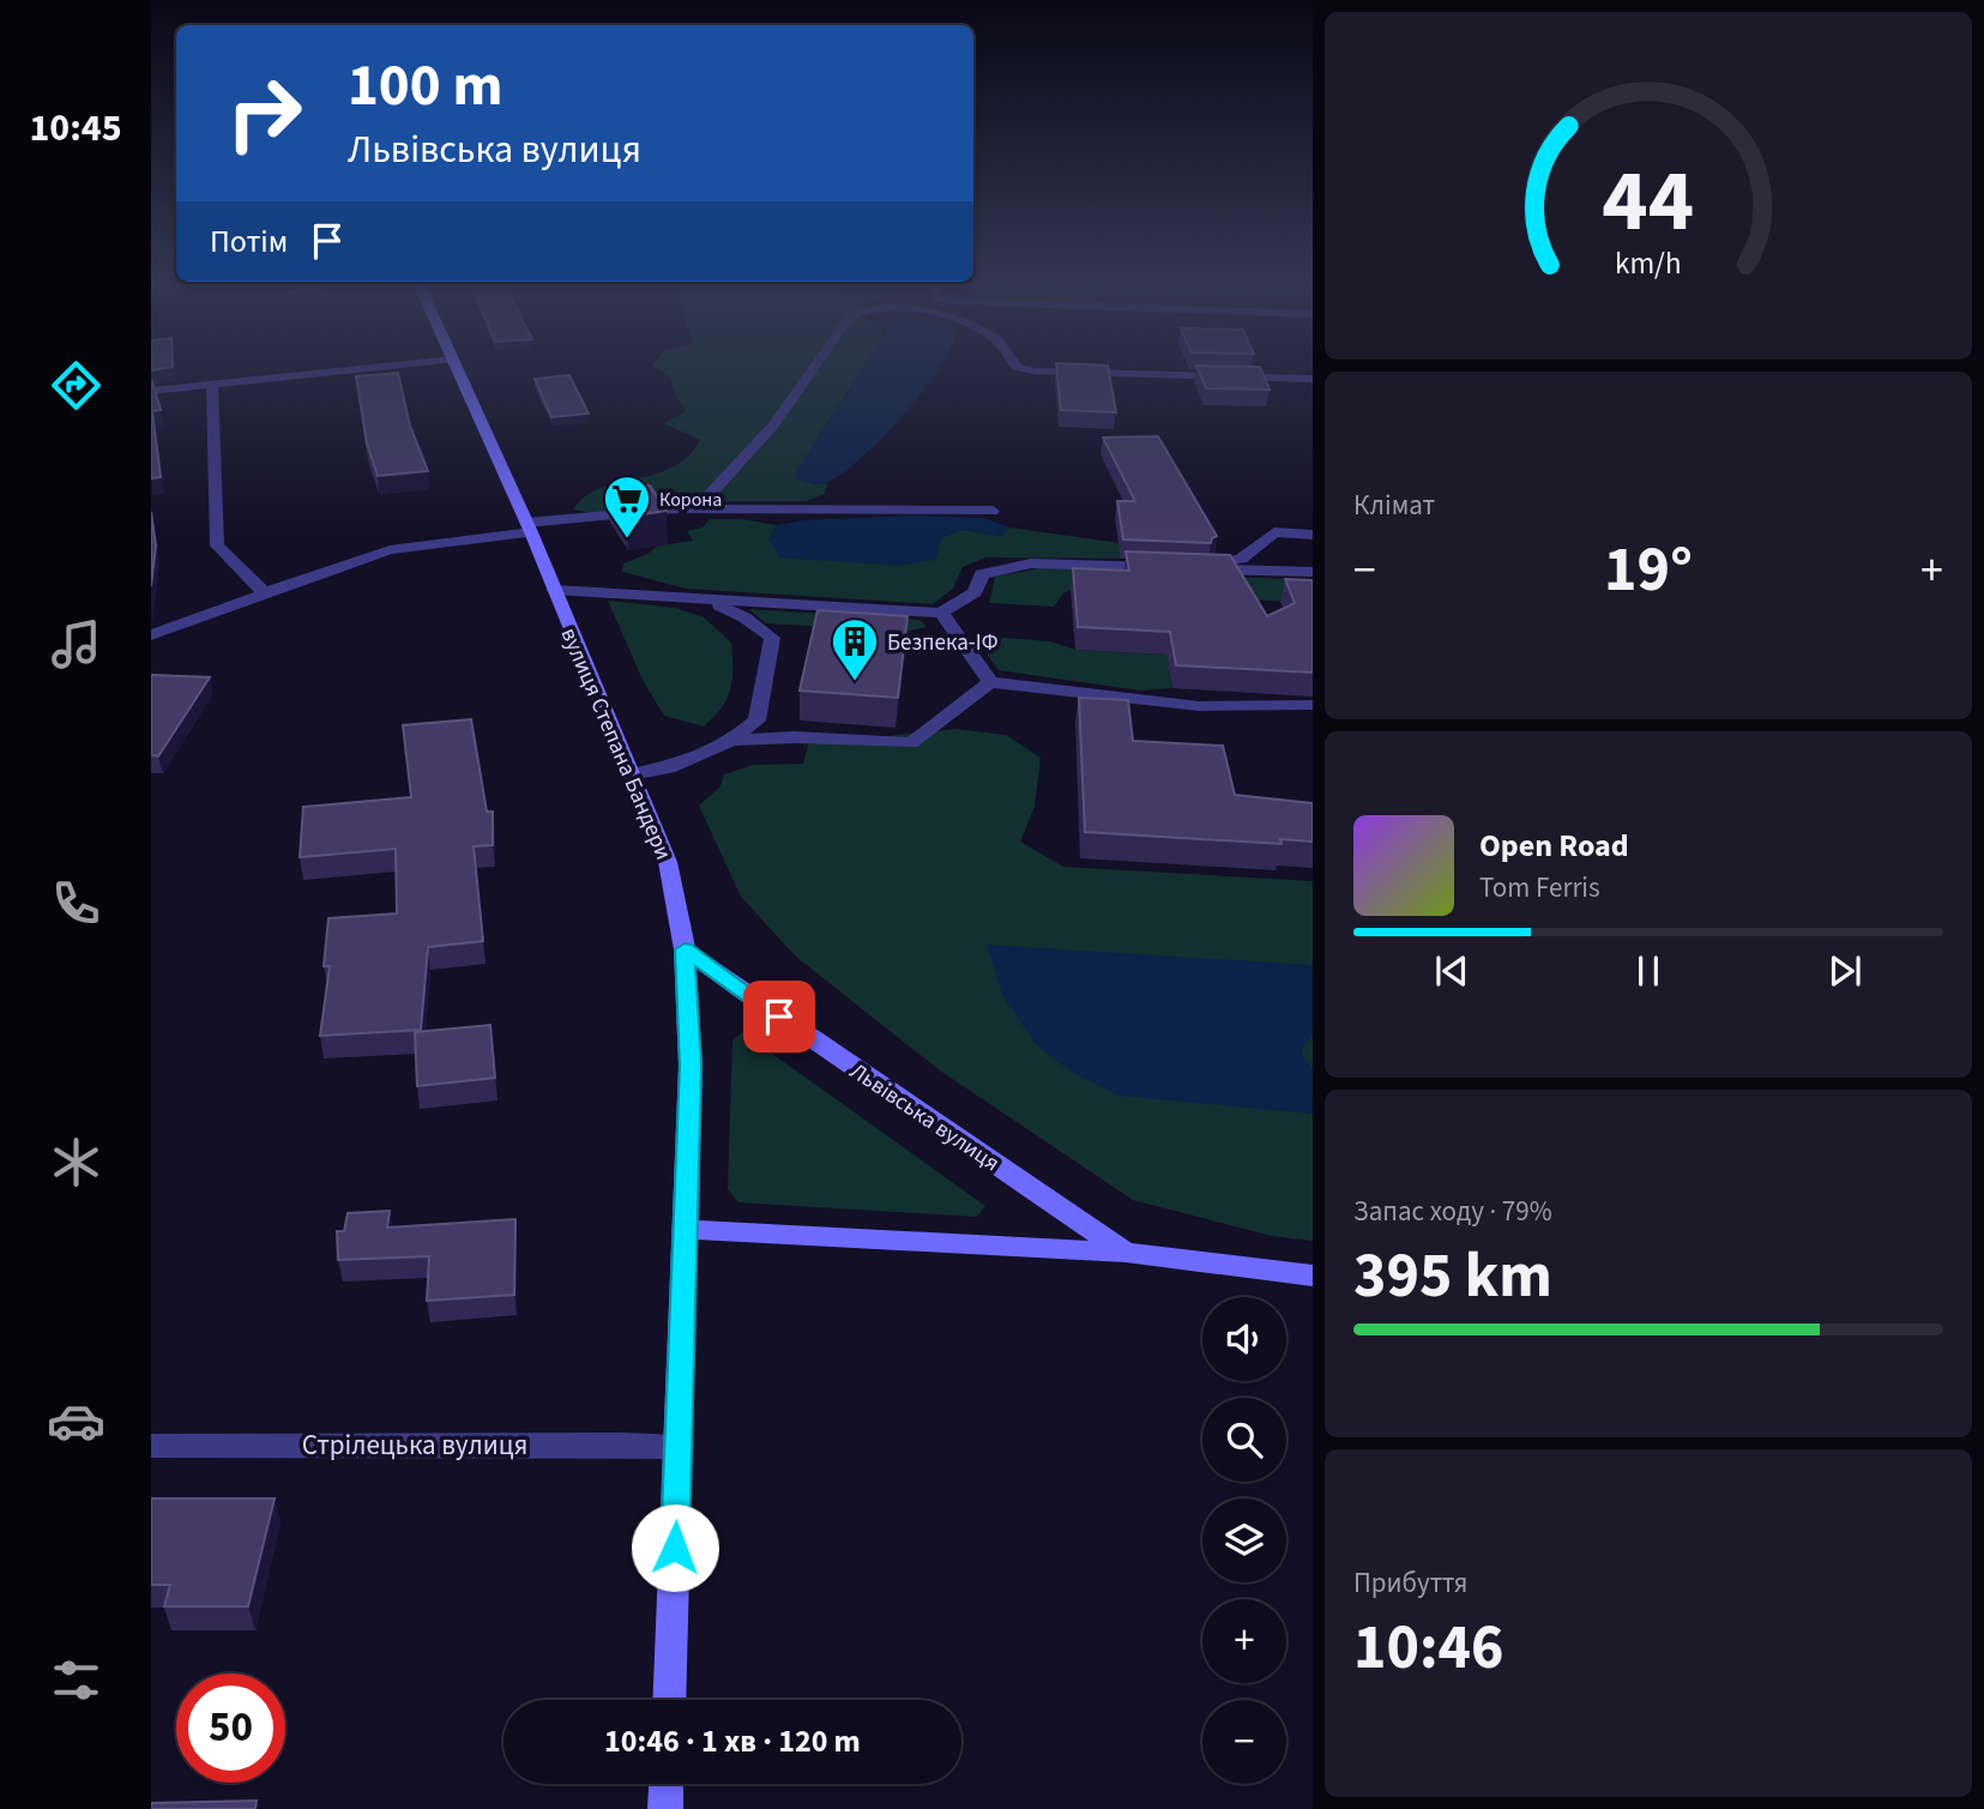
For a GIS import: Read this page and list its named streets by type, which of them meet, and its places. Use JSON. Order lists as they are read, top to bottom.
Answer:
{
  "streets": {
    "main road": ["вулиця Степана Бандери", "Львівська вулиця"],
    "street": ["Стрілецька вулиця"]
  },
  "crossings": [
    ["вулиця Степана Бандери", "Львівська вулиця"],
    ["вулиця Степана Бандери", "Стрілецька вулиця"]
  ],
  "places": {
    "supermarket": ["Корона"],
    "building": ["Безпека-ІФ"]
  },
  "page": {
    "tabs": "10:45",
    "turn": ["100 m", "Львівська вулиця"],
    "then": "Потім",
    "tile": [
      "Клімат",
      ["Запас ходу · 79%", "395 km"],
      ["Прибуття", "10:46"]
    ],
    "heat": ["−", "19°", "+"],
    "song": ["Open Road", "Tom Ferris"],
    "map_buttons": ["+", "−"],
    "limit": "50",
    "trip": "10:46 · 1 хв · 120 m",
    "gauge": ["44", "km/h"]
  }
}
